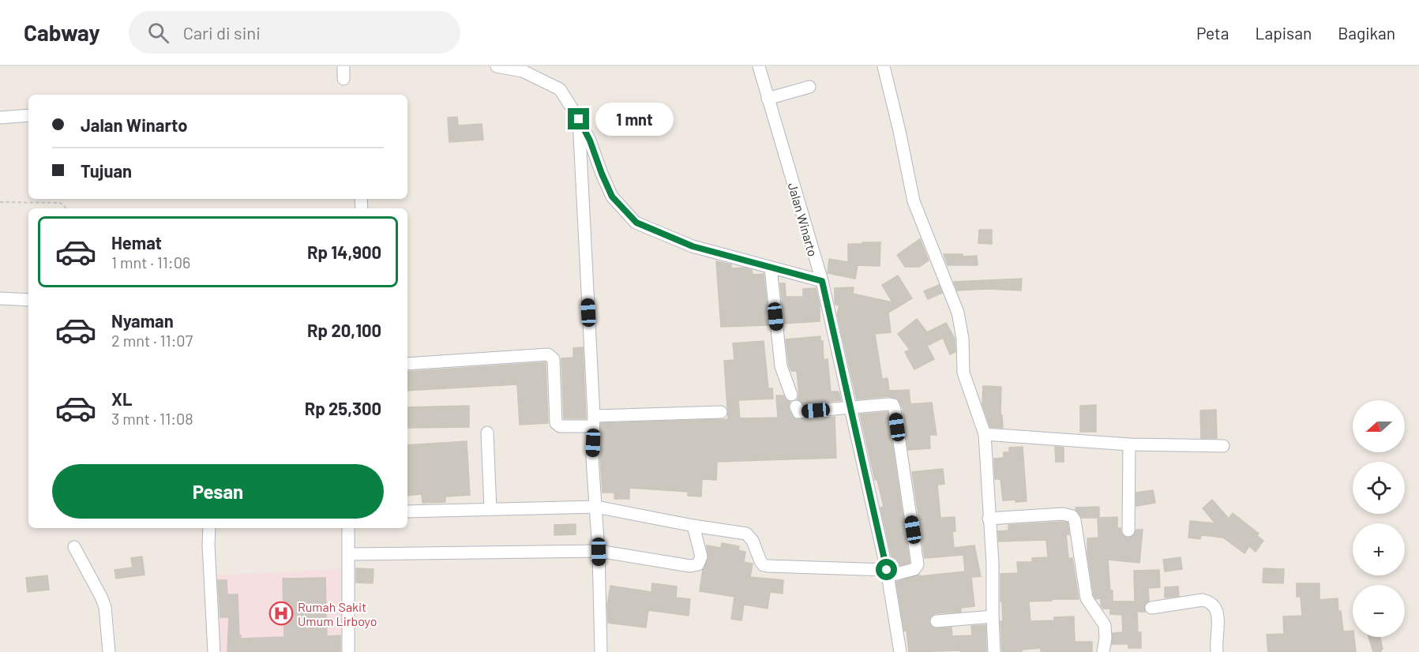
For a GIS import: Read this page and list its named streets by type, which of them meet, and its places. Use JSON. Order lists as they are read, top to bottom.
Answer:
{
  "streets": {
    "street": ["Jalan Winarto"]
  },
  "places": {
    "hospital": ["Rumah Sakit Umum Lirboyo"]
  },
  "north": "left",
  "page": {
    "header": "Cabway",
    "search": "Cari di sini",
    "nav": ["Peta", "Lapisan", "Bagikan"],
    "banner": ["Jalan Winarto", "Tujuan"],
    "bubble": "1 mnt",
    "list": [
      {
        "name": "Hemat",
        "note": "1 mnt · 11:06",
        "value": "Rp 14,900"
      },
      {
        "name": "Nyaman",
        "note": "2 mnt · 11:07",
        "value": "Rp 20,100"
      },
      {
        "name": "XL",
        "note": "3 mnt · 11:08",
        "value": "Rp 25,300"
      }
    ],
    "map_buttons": ["+", "−"],
    "buttons": "Pesan"
  }
}
